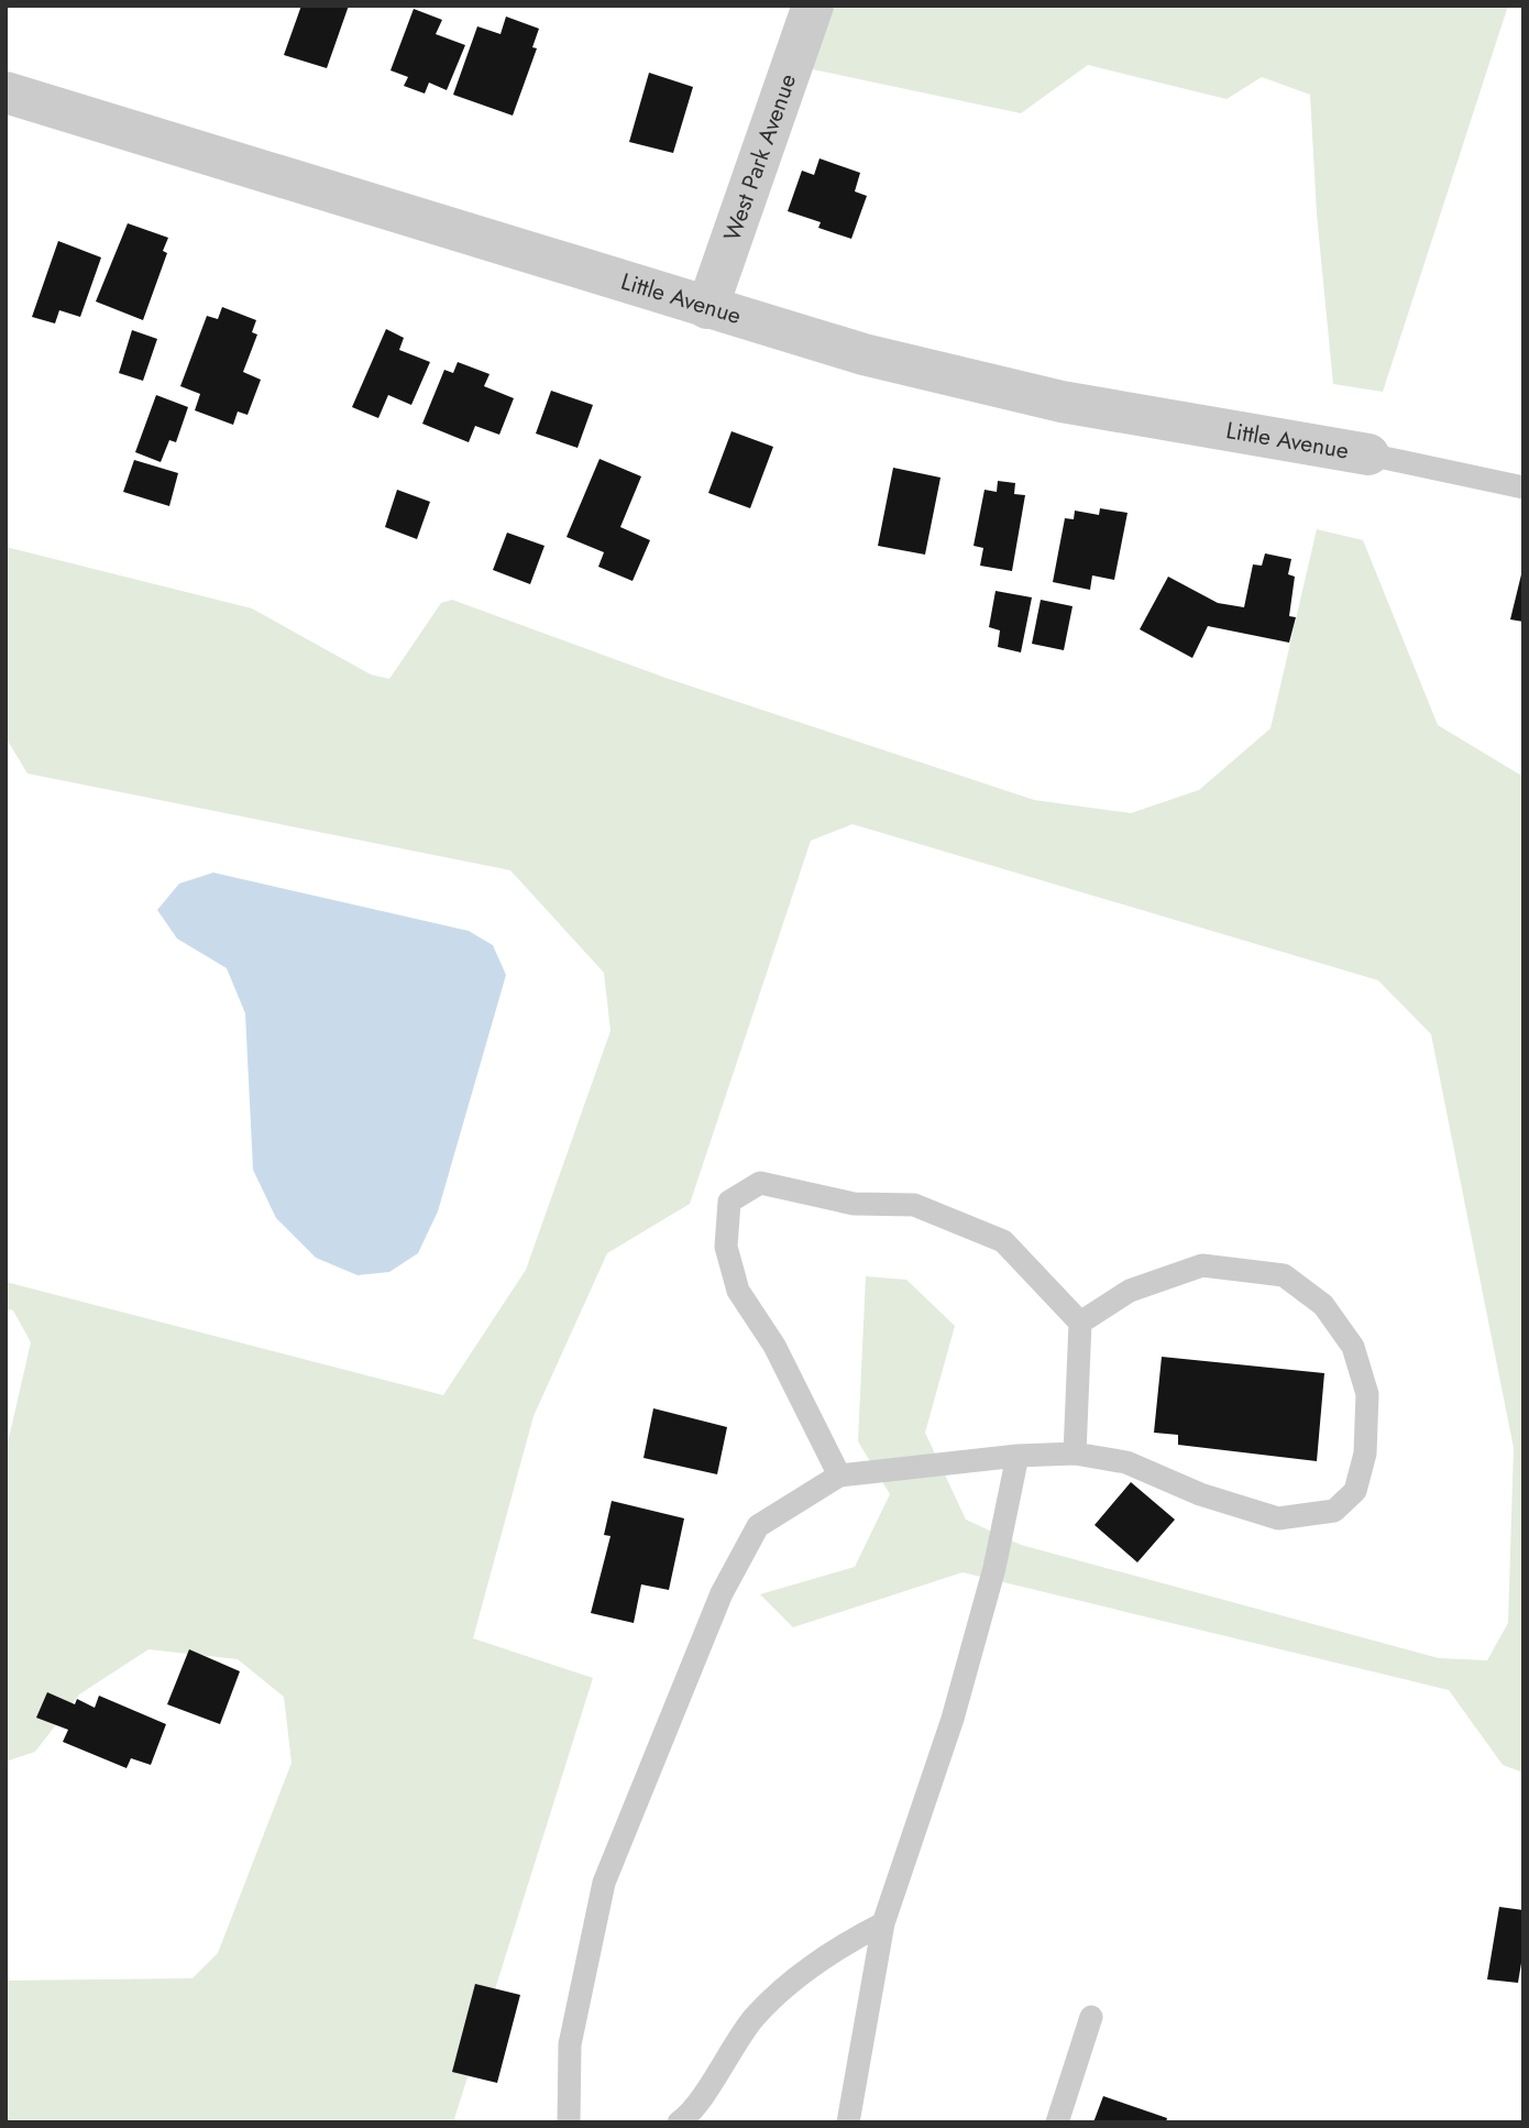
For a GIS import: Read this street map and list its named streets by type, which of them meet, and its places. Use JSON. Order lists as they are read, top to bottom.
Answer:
{
  "streets": {
    "street": ["West Park Avenue", "Little Avenue"]
  },
  "crossings": [
    ["West Park Avenue", "Little Avenue"]
  ]
}
